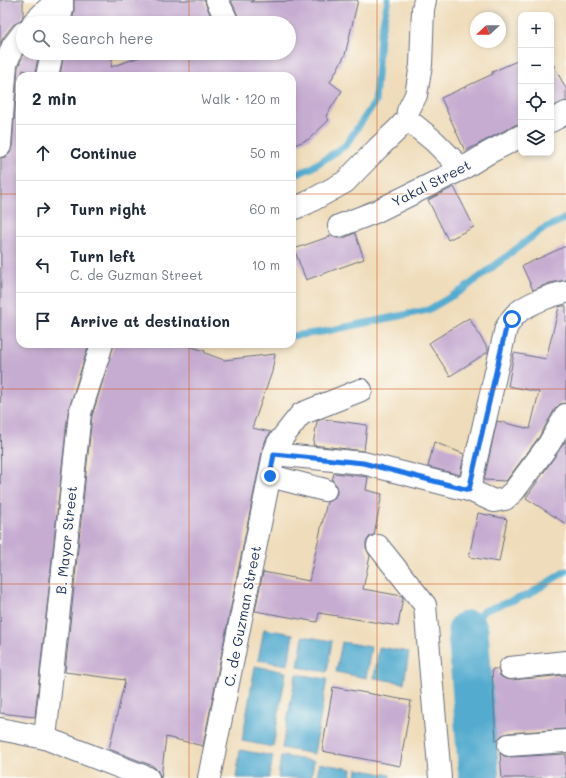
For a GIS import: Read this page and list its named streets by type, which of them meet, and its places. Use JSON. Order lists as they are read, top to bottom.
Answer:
{
  "streets": {
    "street": ["Yakal Street", "B. Mayor Street", "C. de Guzman Street"]
  },
  "north": "left",
  "page": {
    "map_buttons": ["+", "−"],
    "search": "Search here",
    "heading": ["2 min", "Walk · 120 m"],
    "list": [
      ["Continue", "50 m"],
      ["Turn right", "60 m"],
      ["Turn left", "C. de Guzman Street", "10 m"],
      "Arrive at destination"
    ]
  }
}
